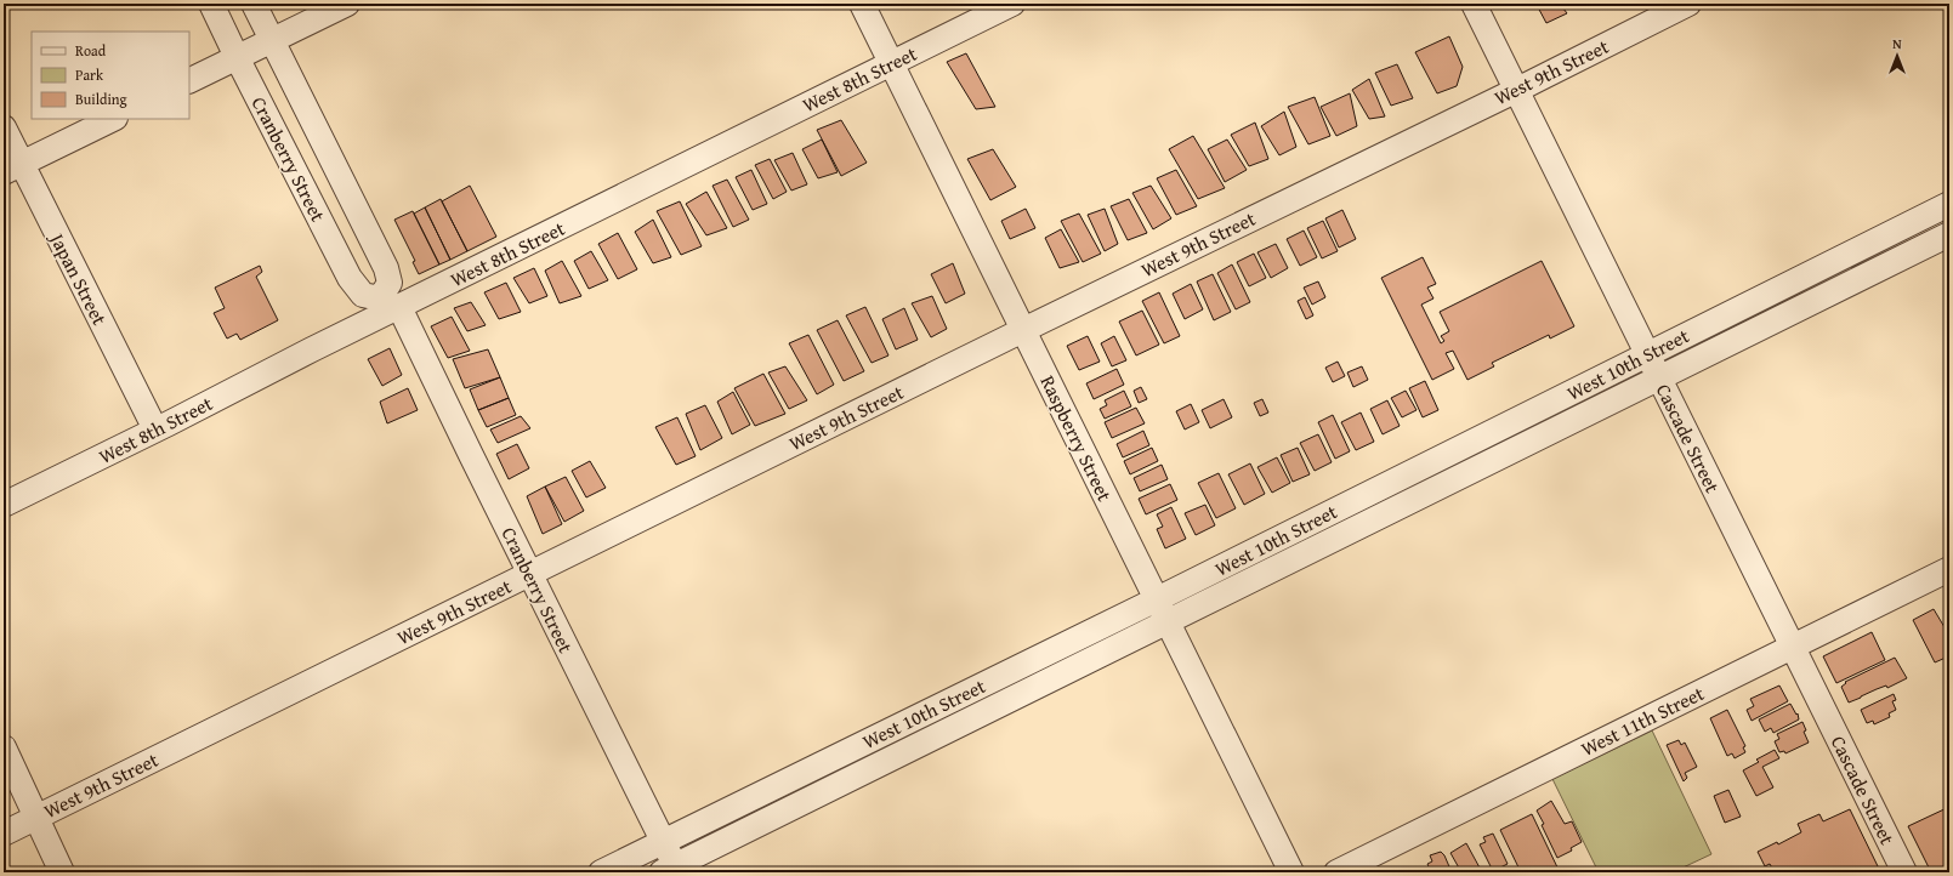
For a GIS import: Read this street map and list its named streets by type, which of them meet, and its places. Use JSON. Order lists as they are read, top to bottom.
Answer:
{
  "streets": {
    "street": [
      "West 9th Street",
      "West 8th Street",
      "Cranberry Street",
      "Japan Street",
      "West 10th Street",
      "Raspberry Street",
      "Cascade Street",
      "West 11th Street"
    ]
  },
  "crossings": [
    ["West 9th Street", "Cranberry Street"],
    ["West 9th Street", "Raspberry Street"],
    ["West 9th Street", "Cascade Street"],
    ["West 8th Street", "Cranberry Street"],
    ["West 8th Street", "Japan Street"],
    ["West 8th Street", "Raspberry Street"],
    ["Cranberry Street", "West 10th Street"],
    ["West 10th Street", "Raspberry Street"],
    ["West 10th Street", "Cascade Street"],
    ["Cascade Street", "West 11th Street"]
  ],
  "legend": ["Road", "Park", "Building"],
  "north": "top"
}
